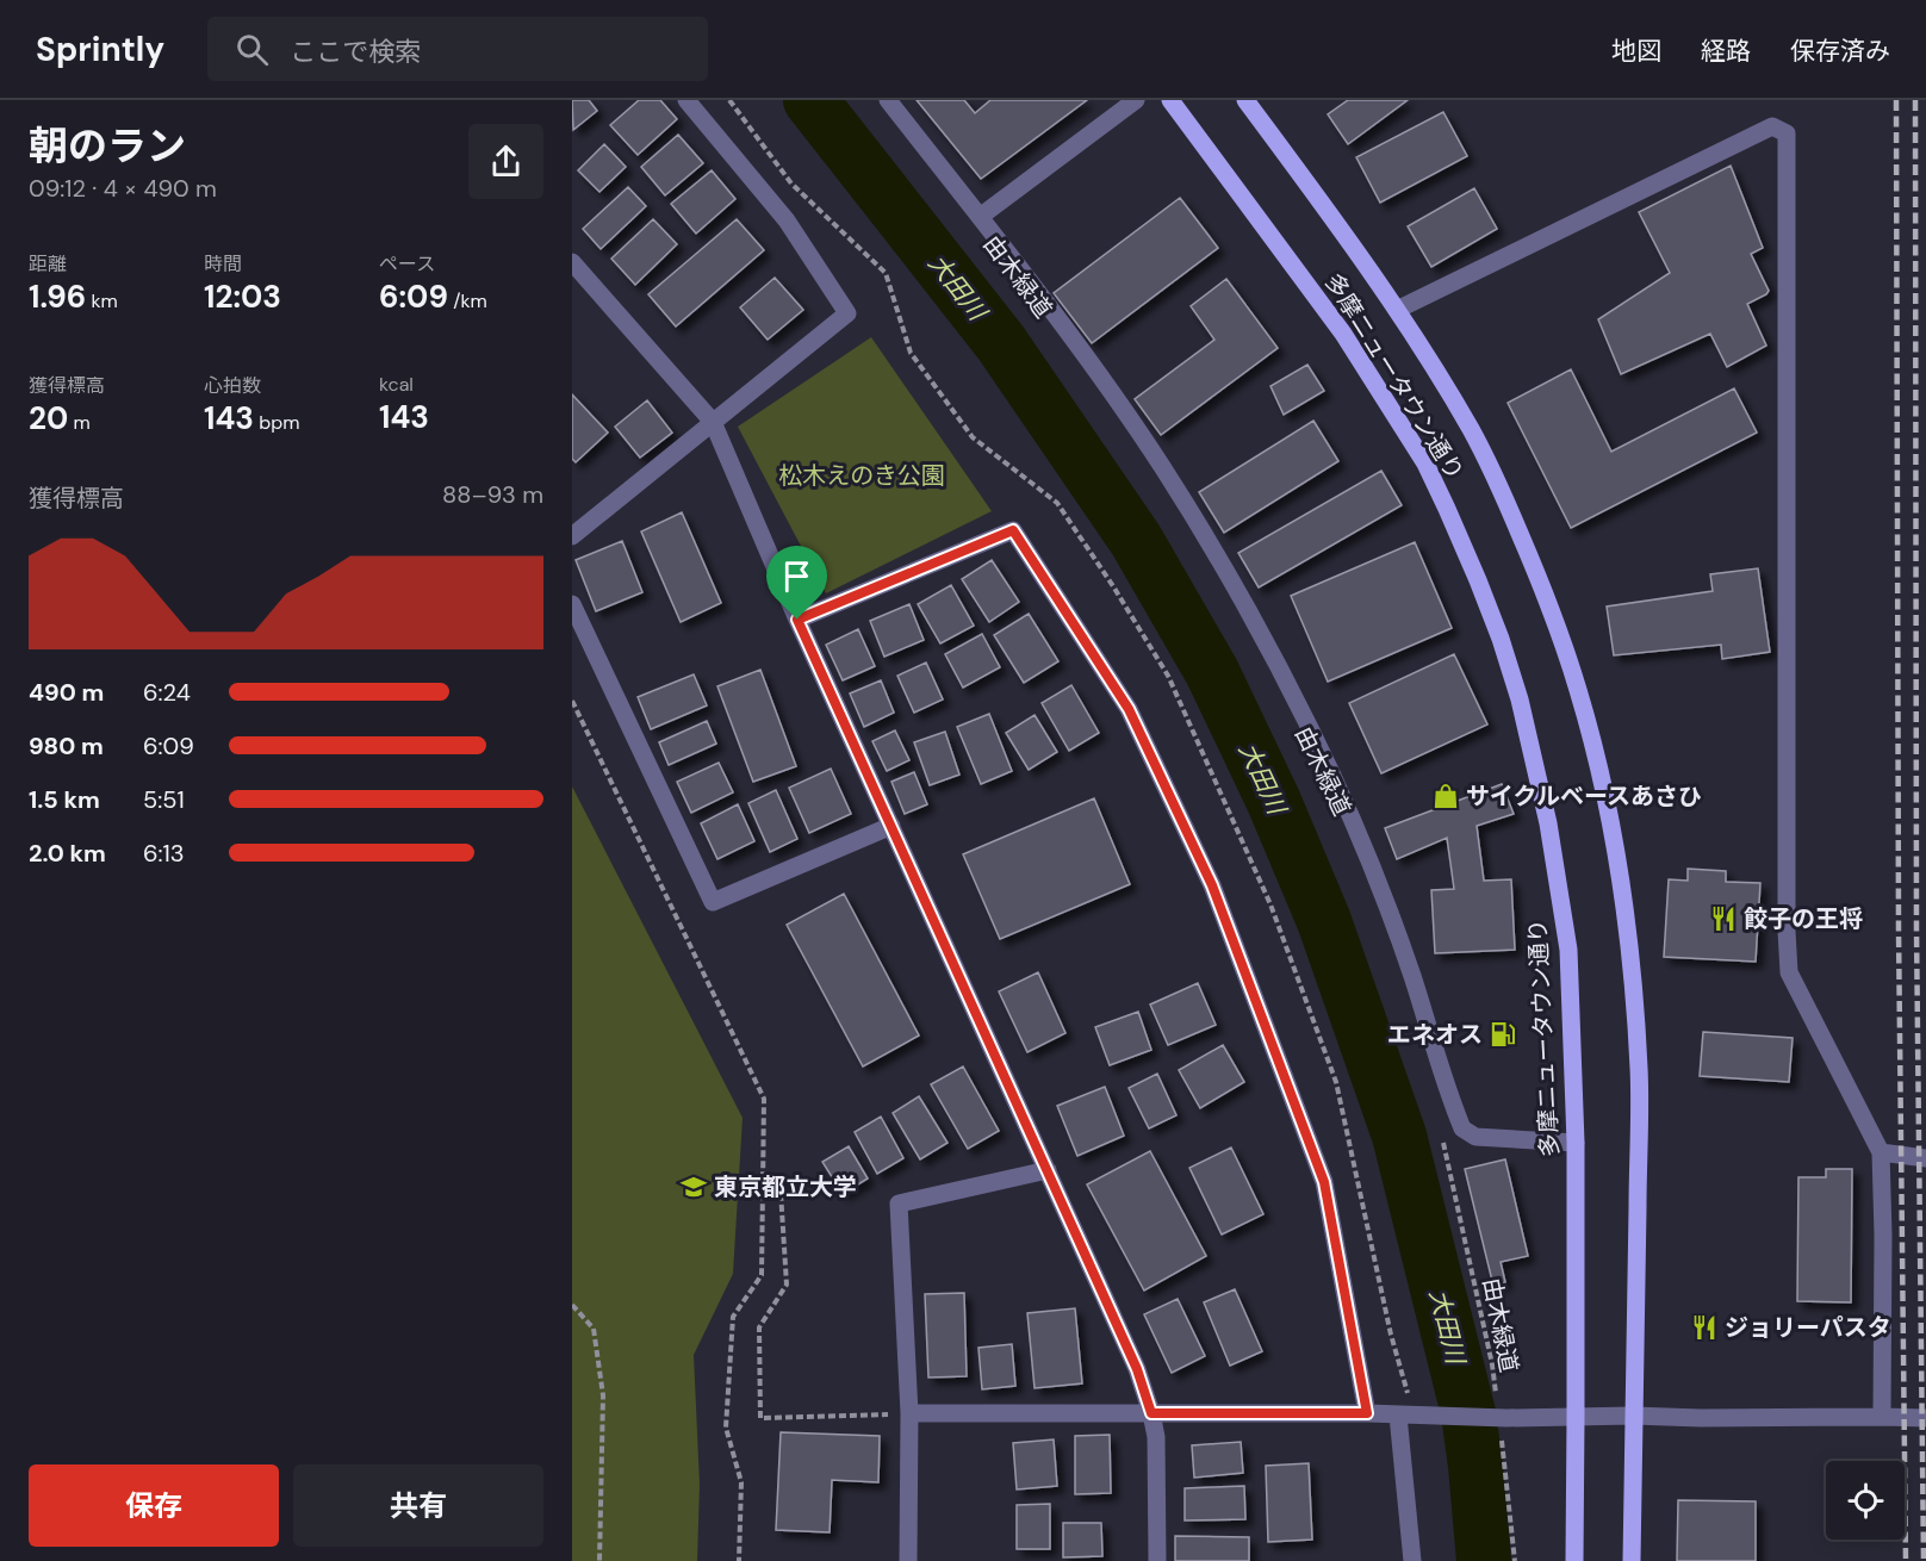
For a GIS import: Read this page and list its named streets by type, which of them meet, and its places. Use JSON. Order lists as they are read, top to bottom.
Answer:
{
  "streets": {
    "main road": ["多摩ニュータウン通り"],
    "path": ["由木緑道"]
  },
  "water": ["大田川"],
  "parks": ["松木えのき公園"],
  "places": {
    "shop": ["サイクルベースあさひ"],
    "restaurant": ["餃子の王将", "ジョリーパスタ"],
    "fuel station": ["エネオス"],
    "school or university": ["東京都立大学"]
  },
  "page": {
    "header": "Sprintly",
    "search": "ここで検索",
    "nav": ["地図", "経路", "保存済み"],
    "heading": ["朝のラン", "09:12 · 4 × 490 m"],
    "stats": [
      ["距離", "1.96 km"],
      ["時間", "12:03"],
      ["ペース", "6:09 /km"],
      ["獲得標高", "20 m"],
      ["心拍数", "143 bpm"],
      ["kcal", "143"]
    ],
    "chart": ["獲得標高", "88–93 m"],
    "list": [
      {
        "name": "490 m",
        "note": "6:24"
      },
      {
        "name": "980 m",
        "note": "6:09"
      },
      {
        "name": "1.5 km",
        "note": "5:51"
      },
      {
        "name": "2.0 km",
        "note": "6:13"
      }
    ],
    "buttons": ["保存", "共有"]
  }
}
